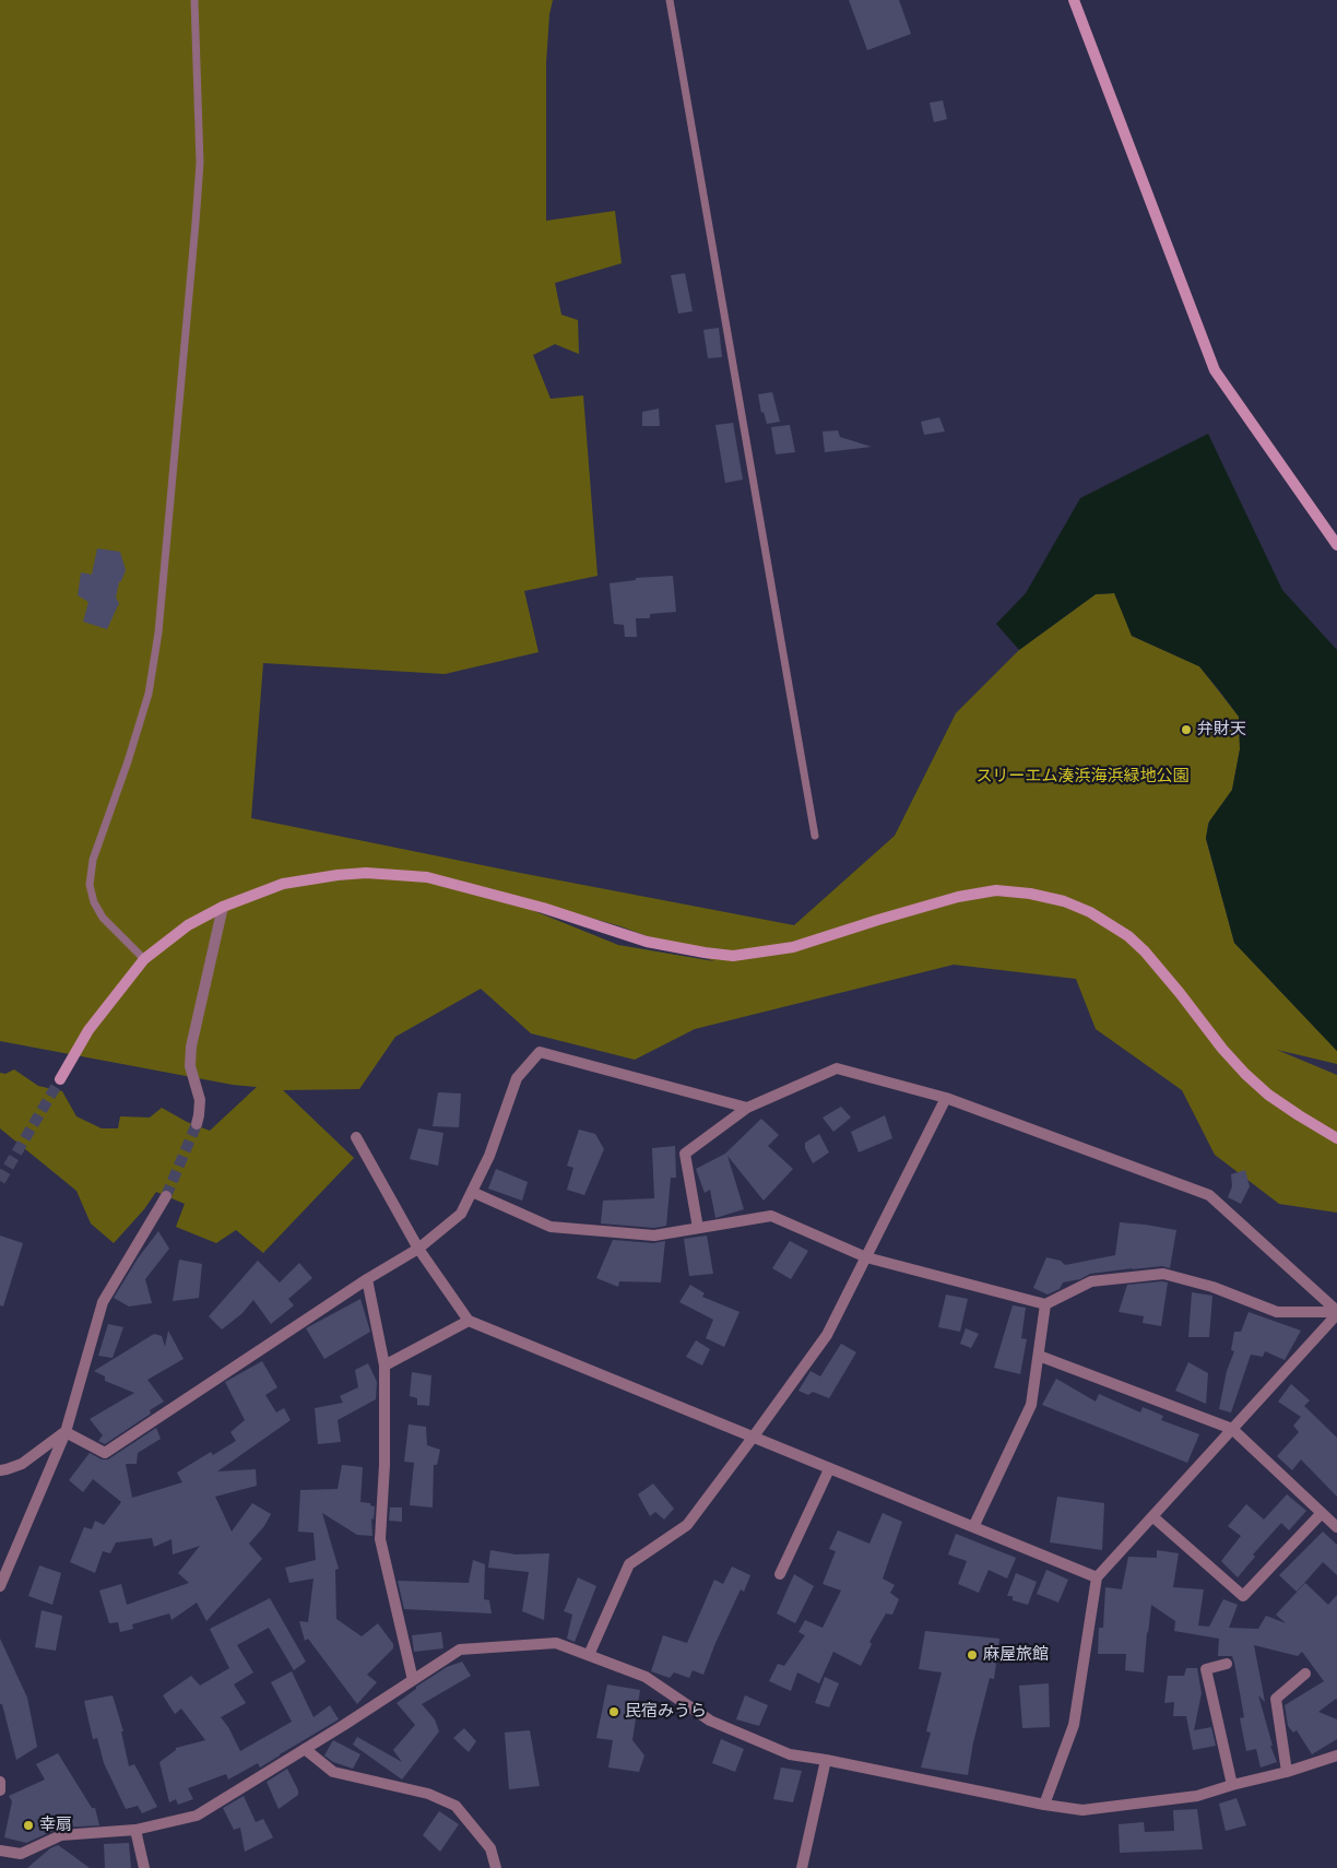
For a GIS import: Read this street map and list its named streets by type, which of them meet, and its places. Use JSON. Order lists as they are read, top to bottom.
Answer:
{
  "parks": ["スリーエム湊浜海浜緑地公園"],
  "places": [
    "弁財天",
    "麻屋旅館",
    "民宿みうら",
    "幸扇"
  ]
}
